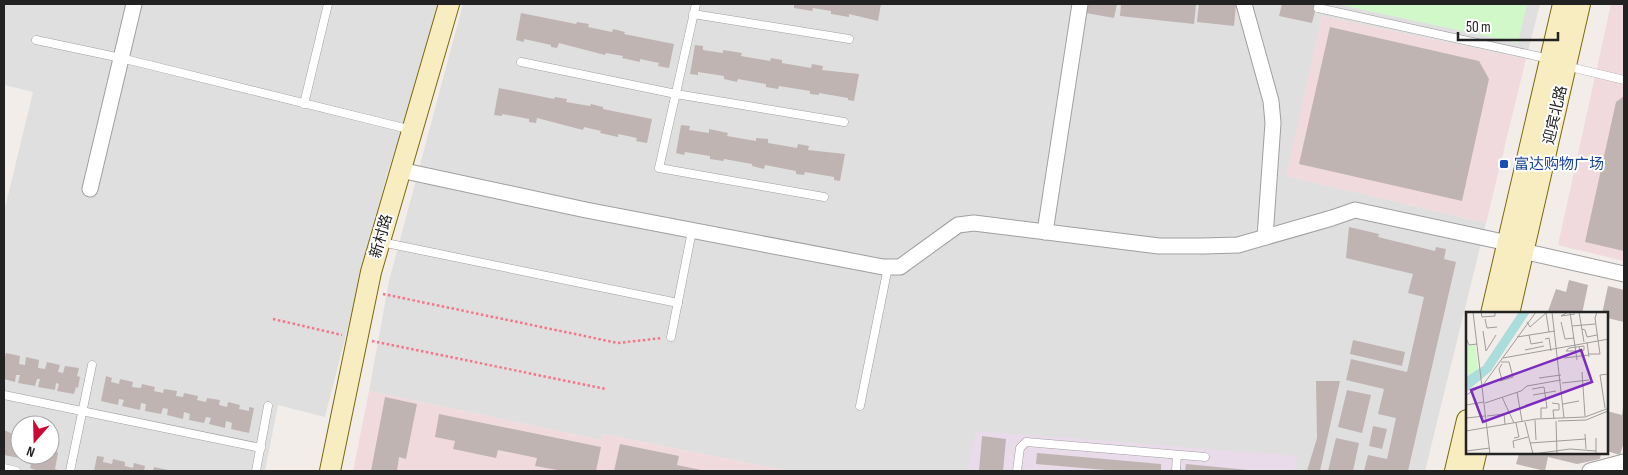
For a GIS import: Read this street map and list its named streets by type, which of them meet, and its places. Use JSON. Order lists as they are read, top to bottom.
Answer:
{
  "streets": {
    "main road": ["迎宾北路", "新村路"]
  },
  "places": {
    "transit": ["富达购物广场"]
  },
  "scale_bar": "50 m",
  "north": "bottom"
}
